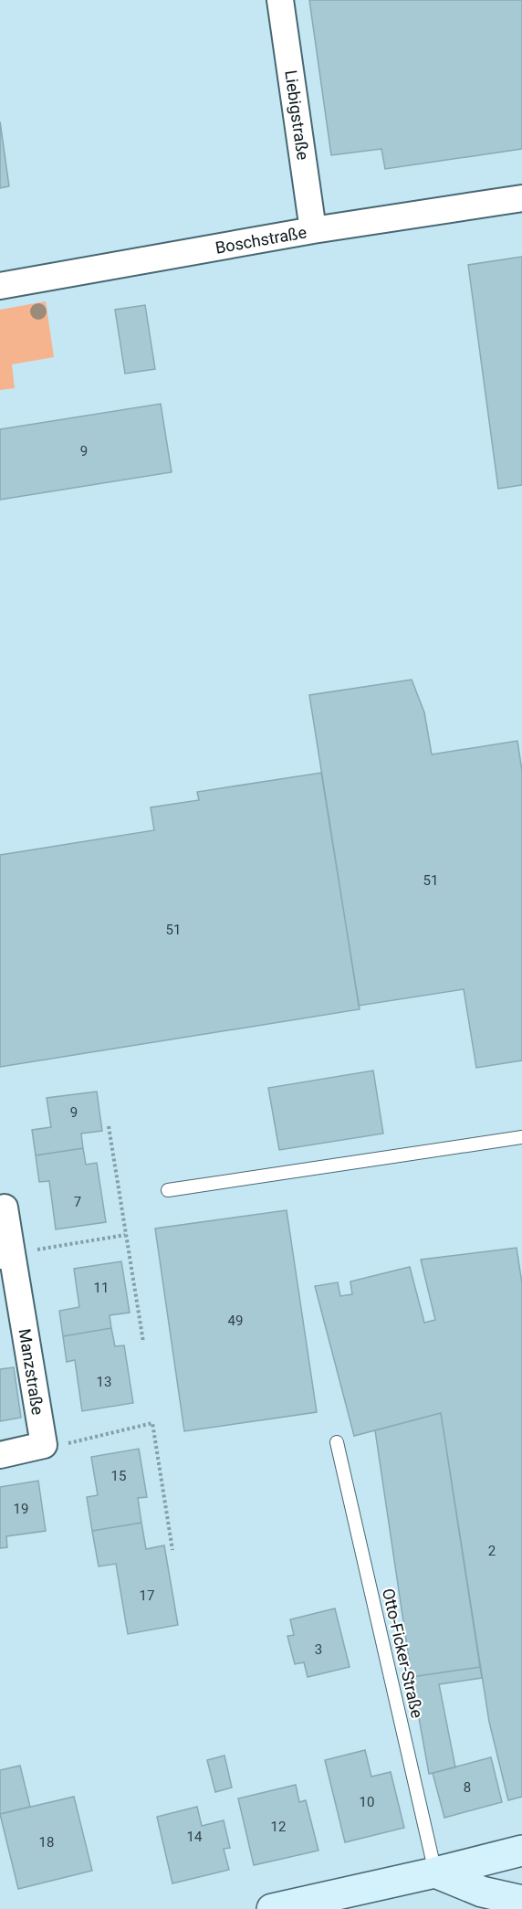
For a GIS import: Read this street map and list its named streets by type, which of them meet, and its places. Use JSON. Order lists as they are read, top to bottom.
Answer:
{
  "streets": {
    "street": ["Liebigstraße", "Boschstraße", "Manzstraße"],
    "lane": ["Otto-Ficker-Straße"]
  },
  "crossings": [
    ["Liebigstraße", "Boschstraße"]
  ],
  "house_numbers": [
    "9",
    "51",
    "51",
    "9",
    "7",
    "11",
    "49",
    "13",
    "15",
    "19",
    "2",
    "17",
    "3",
    "8",
    "10",
    "12",
    "14",
    "18"
  ]
}
